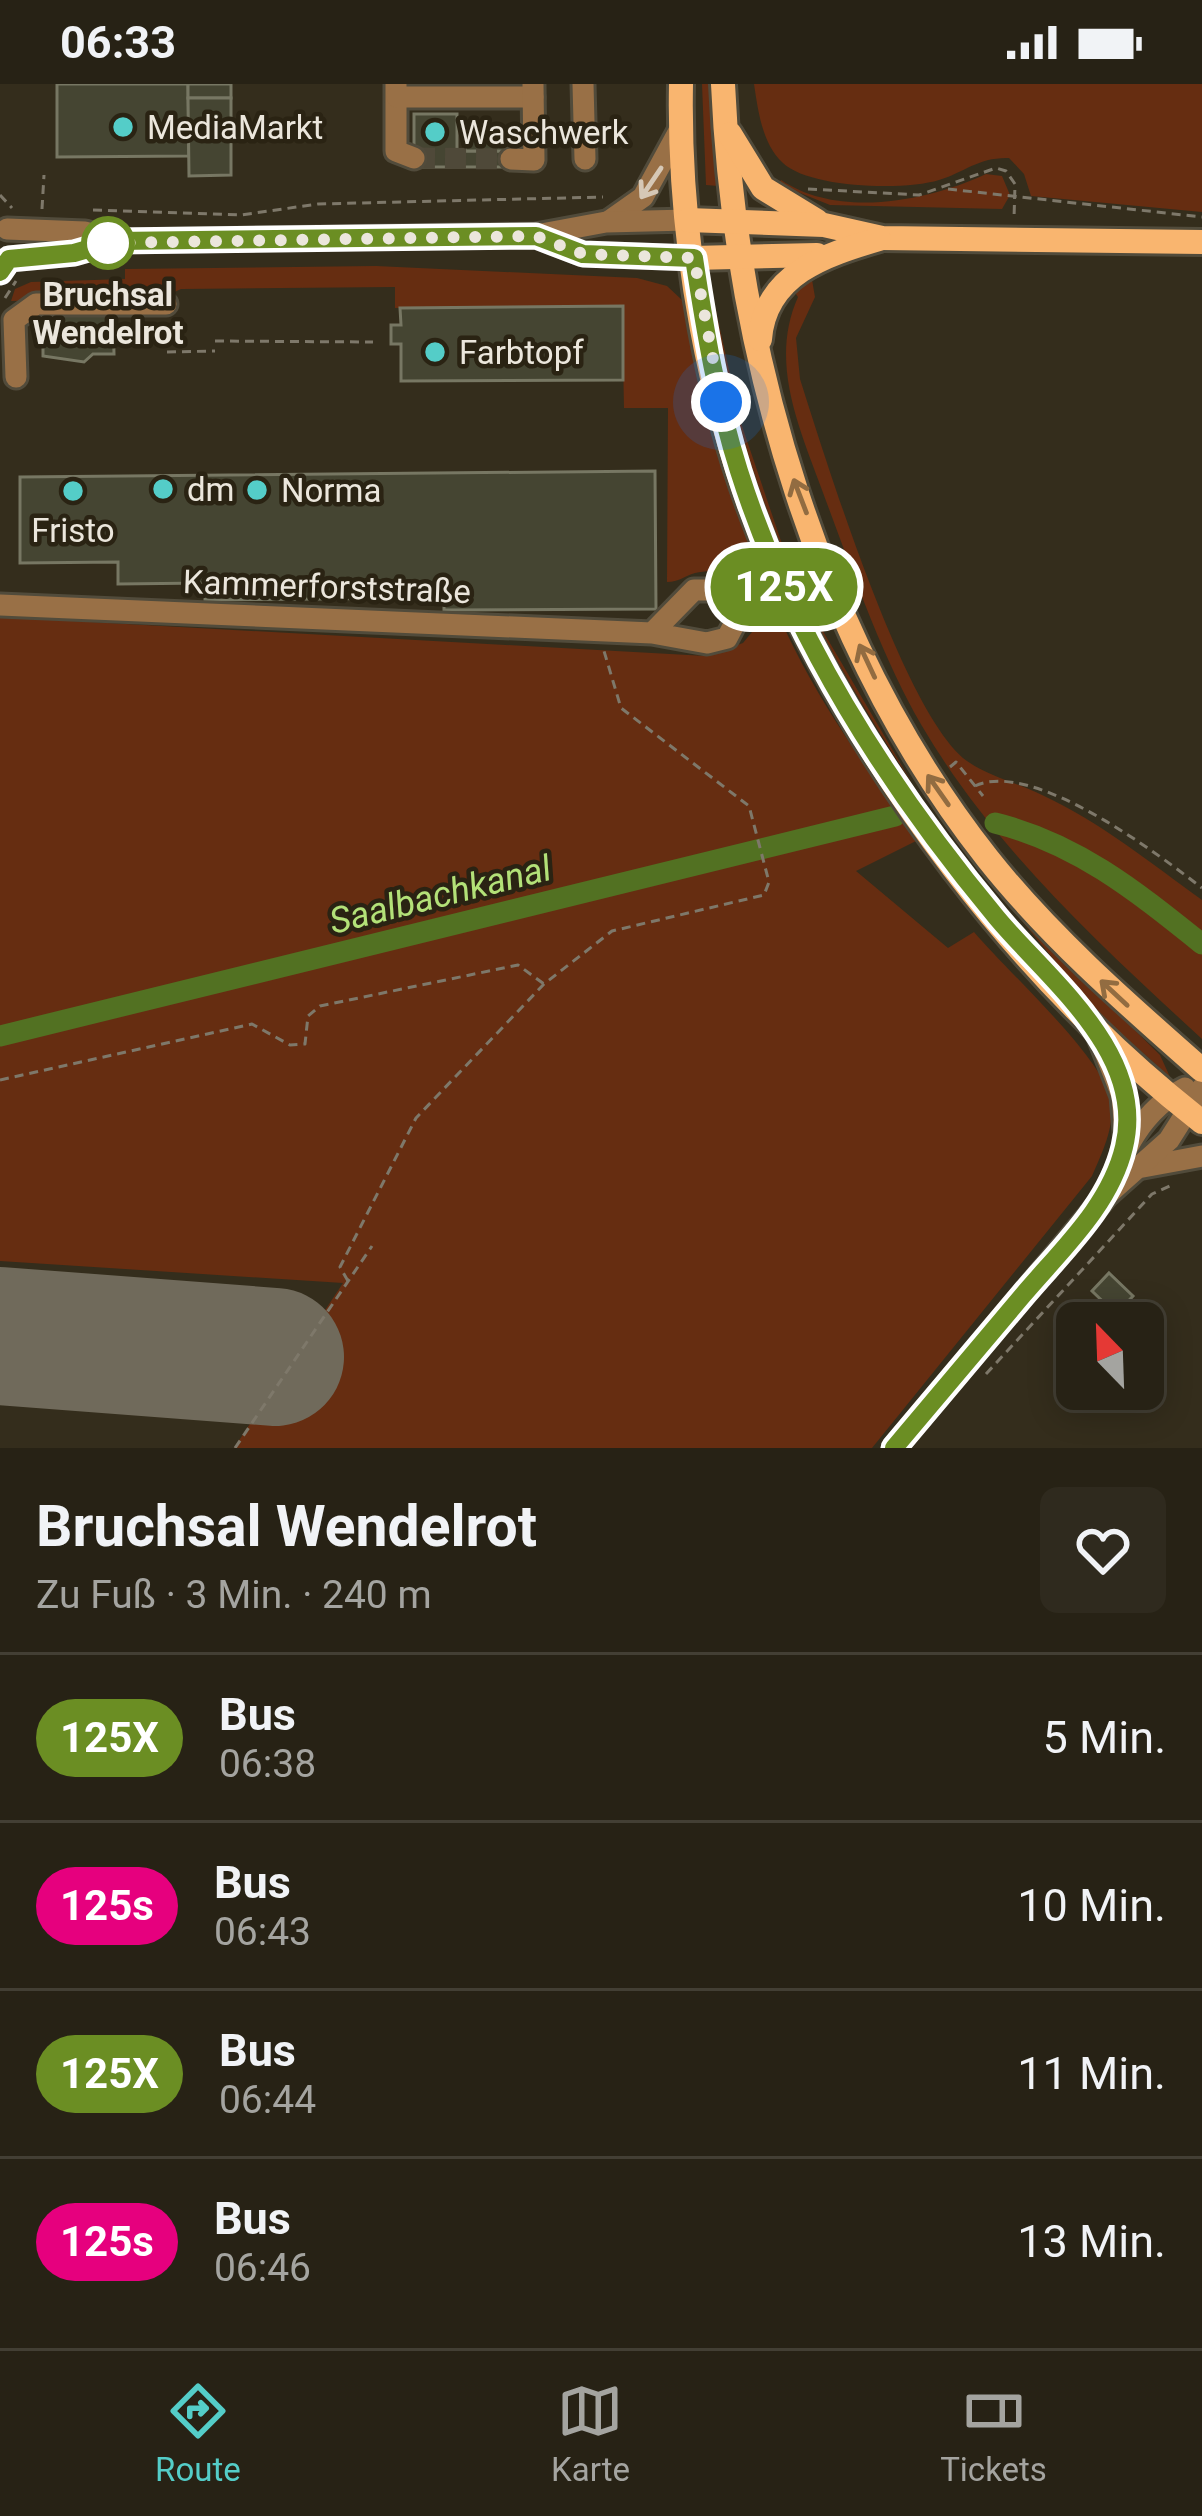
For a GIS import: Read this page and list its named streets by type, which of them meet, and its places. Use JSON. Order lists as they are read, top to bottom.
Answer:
{
  "streets": {
    "street": ["Kammerforststraße"]
  },
  "water": ["Saalbachkanal"],
  "places": [
    "MediaMarkt",
    "Waschwerk",
    "Bruchsal Wendelrot",
    "Farbtopf",
    "dm",
    "Norma",
    "Fristo"
  ],
  "lines": ["bus line 125X"],
  "north": "top left",
  "page": {
    "status": "06:33",
    "on_map": "125X",
    "heading": ["Bruchsal Wendelrot", "Zu Fuß · 3 Min. · 240 m"],
    "list": [
      {
        "mark": "125X",
        "name": "Bus",
        "note": "06:38",
        "value": "5 Min."
      },
      {
        "mark": "125s",
        "name": "Bus",
        "note": "06:43",
        "value": "10 Min."
      },
      {
        "mark": "125X",
        "name": "Bus",
        "note": "06:44",
        "value": "11 Min."
      },
      {
        "mark": "125s",
        "name": "Bus",
        "note": "06:46",
        "value": "13 Min."
      }
    ],
    "tabs": ["Route", "Karte", "Tickets"]
  }
}
